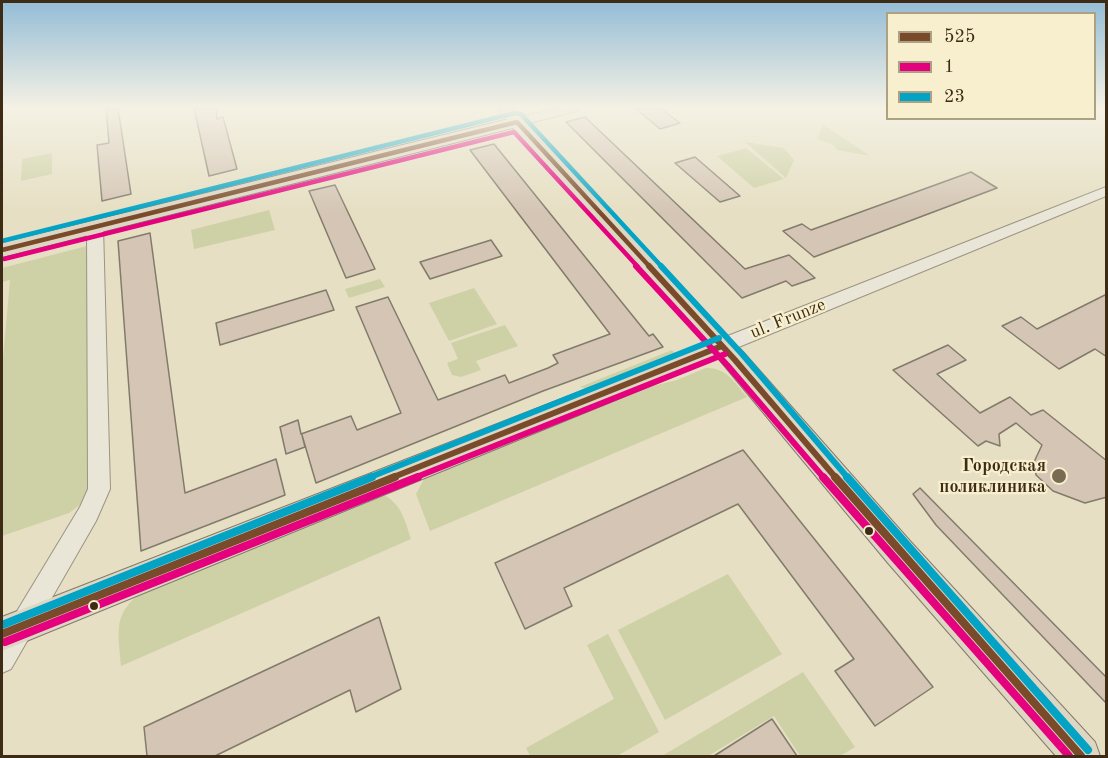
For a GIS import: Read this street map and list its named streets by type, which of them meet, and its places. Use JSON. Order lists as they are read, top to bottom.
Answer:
{
  "streets": {
    "main road": ["ul. Frunze"]
  },
  "places": ["Городская поликлиника"],
  "lines": ["transit line 525", "transit line 1", "transit line 23"],
  "legend": ["525", "1", "23"]
}
